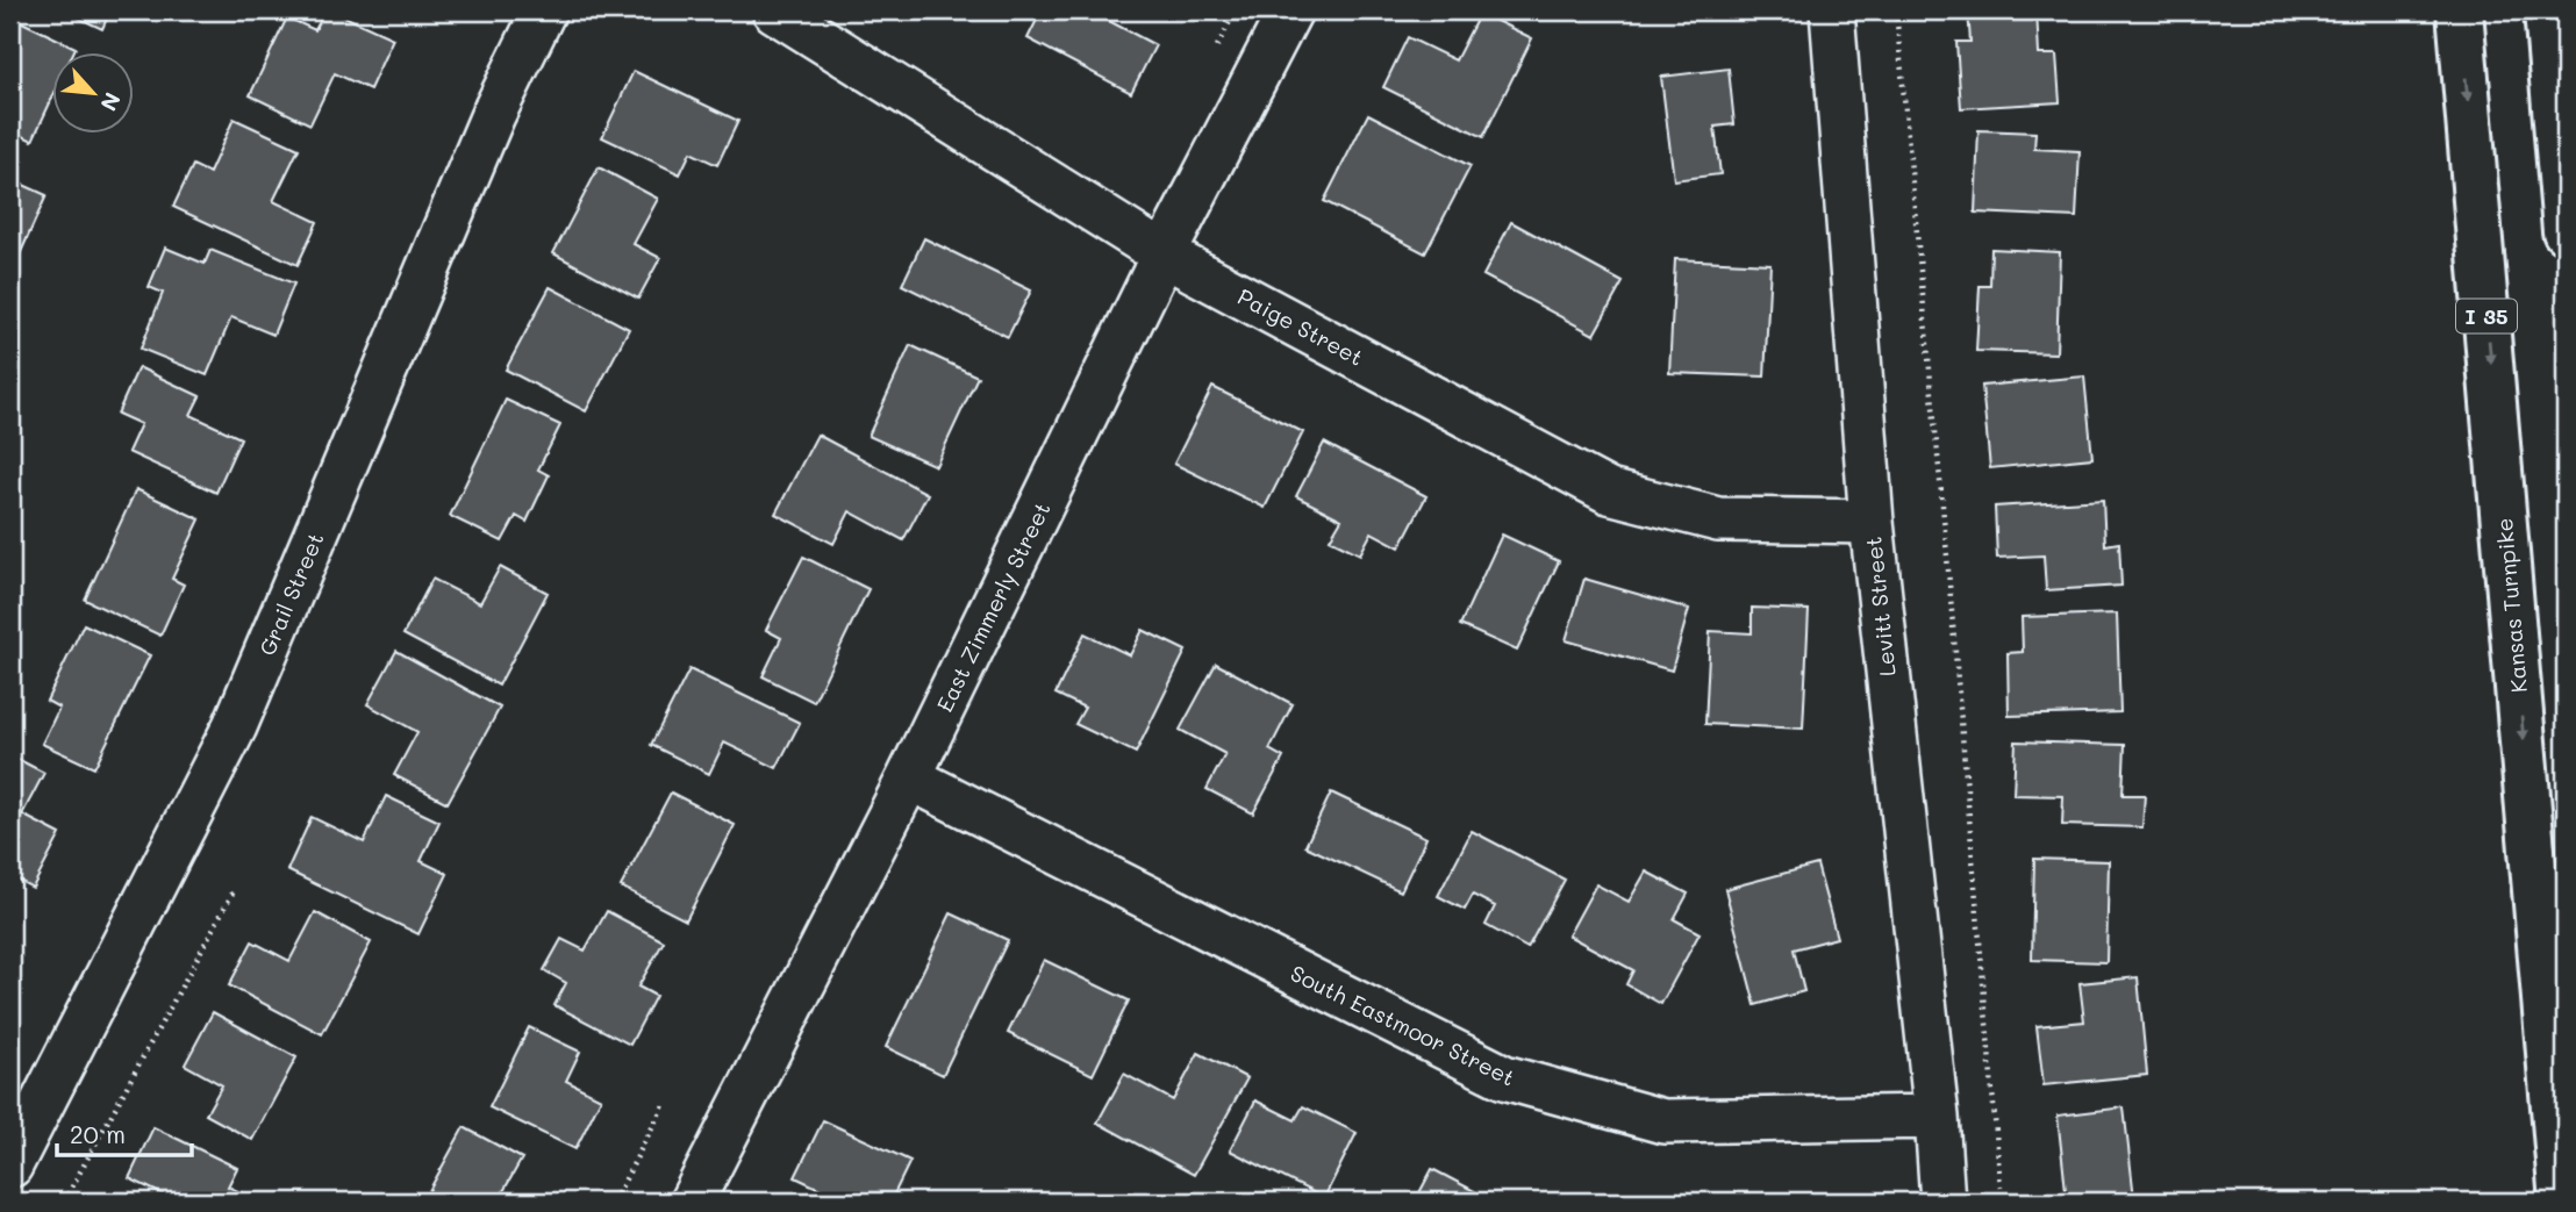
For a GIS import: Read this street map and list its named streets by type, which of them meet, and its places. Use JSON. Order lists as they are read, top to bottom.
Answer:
{
  "streets": {
    "highway": ["I 35", "Kansas Turnpike"],
    "street": [
      "Paige Street",
      "Grail Street",
      "East Zimmerly Street",
      "Levitt Street",
      "South Eastmoor Street"
    ]
  },
  "crossings": [
    ["Paige Street", "East Zimmerly Street"],
    ["Paige Street", "Levitt Street"],
    ["East Zimmerly Street", "South Eastmoor Street"],
    ["Levitt Street", "South Eastmoor Street"]
  ],
  "one_way": ["Kansas Turnpike"],
  "scale_bar": "20 m",
  "north": "bottom right"
}
